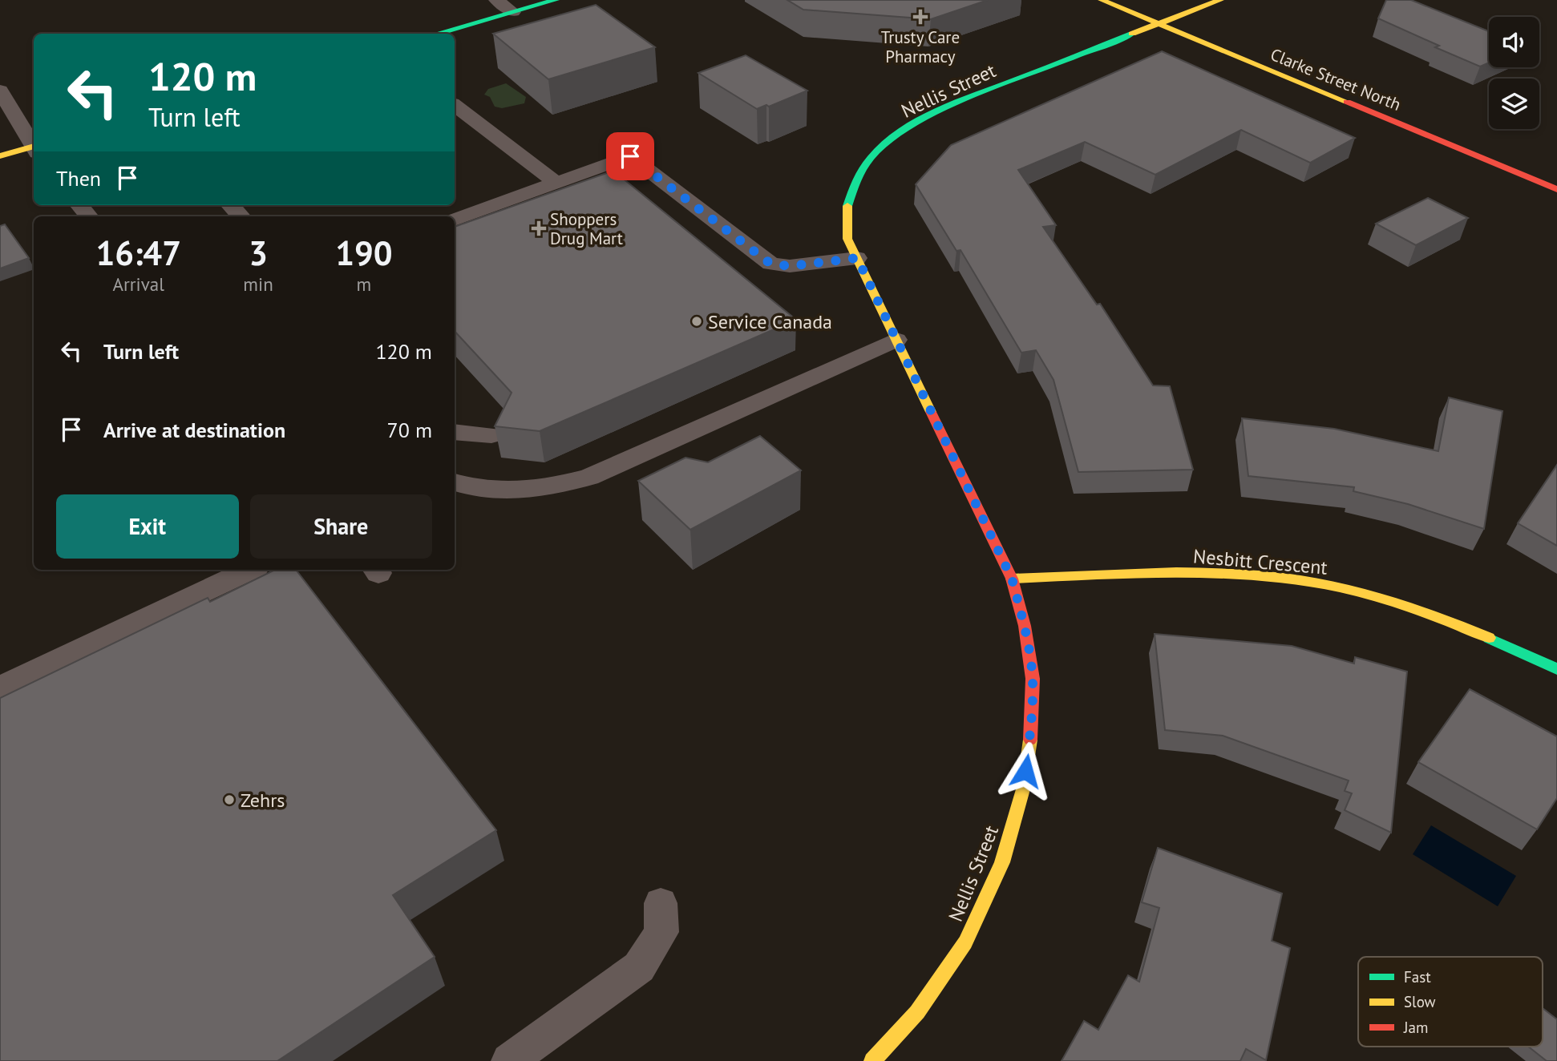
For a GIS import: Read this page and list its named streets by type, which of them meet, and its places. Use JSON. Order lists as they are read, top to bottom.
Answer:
{
  "streets": {
    "street": ["Clarke Street North", "Nellis Street", "Nesbitt Crescent"]
  },
  "crossings": [
    ["Clarke Street North", "Nellis Street"],
    ["Nellis Street", "Nesbitt Crescent"]
  ],
  "places": {
    "health": ["Trusty Care Pharmacy", "Shoppers Drug Mart"],
    "other": ["Service Canada", "Zehrs"]
  },
  "legend": ["Fast", "Slow", "Jam"],
  "page": {
    "turn": ["120 m", "Turn left"],
    "then": "Then",
    "eta": [
      "16:47",
      "Arrival",
      "3",
      "min",
      "190",
      "m"
    ],
    "list": [
      {
        "name": "Turn left",
        "value": "120 m"
      },
      {
        "name": "Arrive at destination",
        "value": "70 m"
      }
    ],
    "buttons": ["Exit", "Share"]
  }
}
